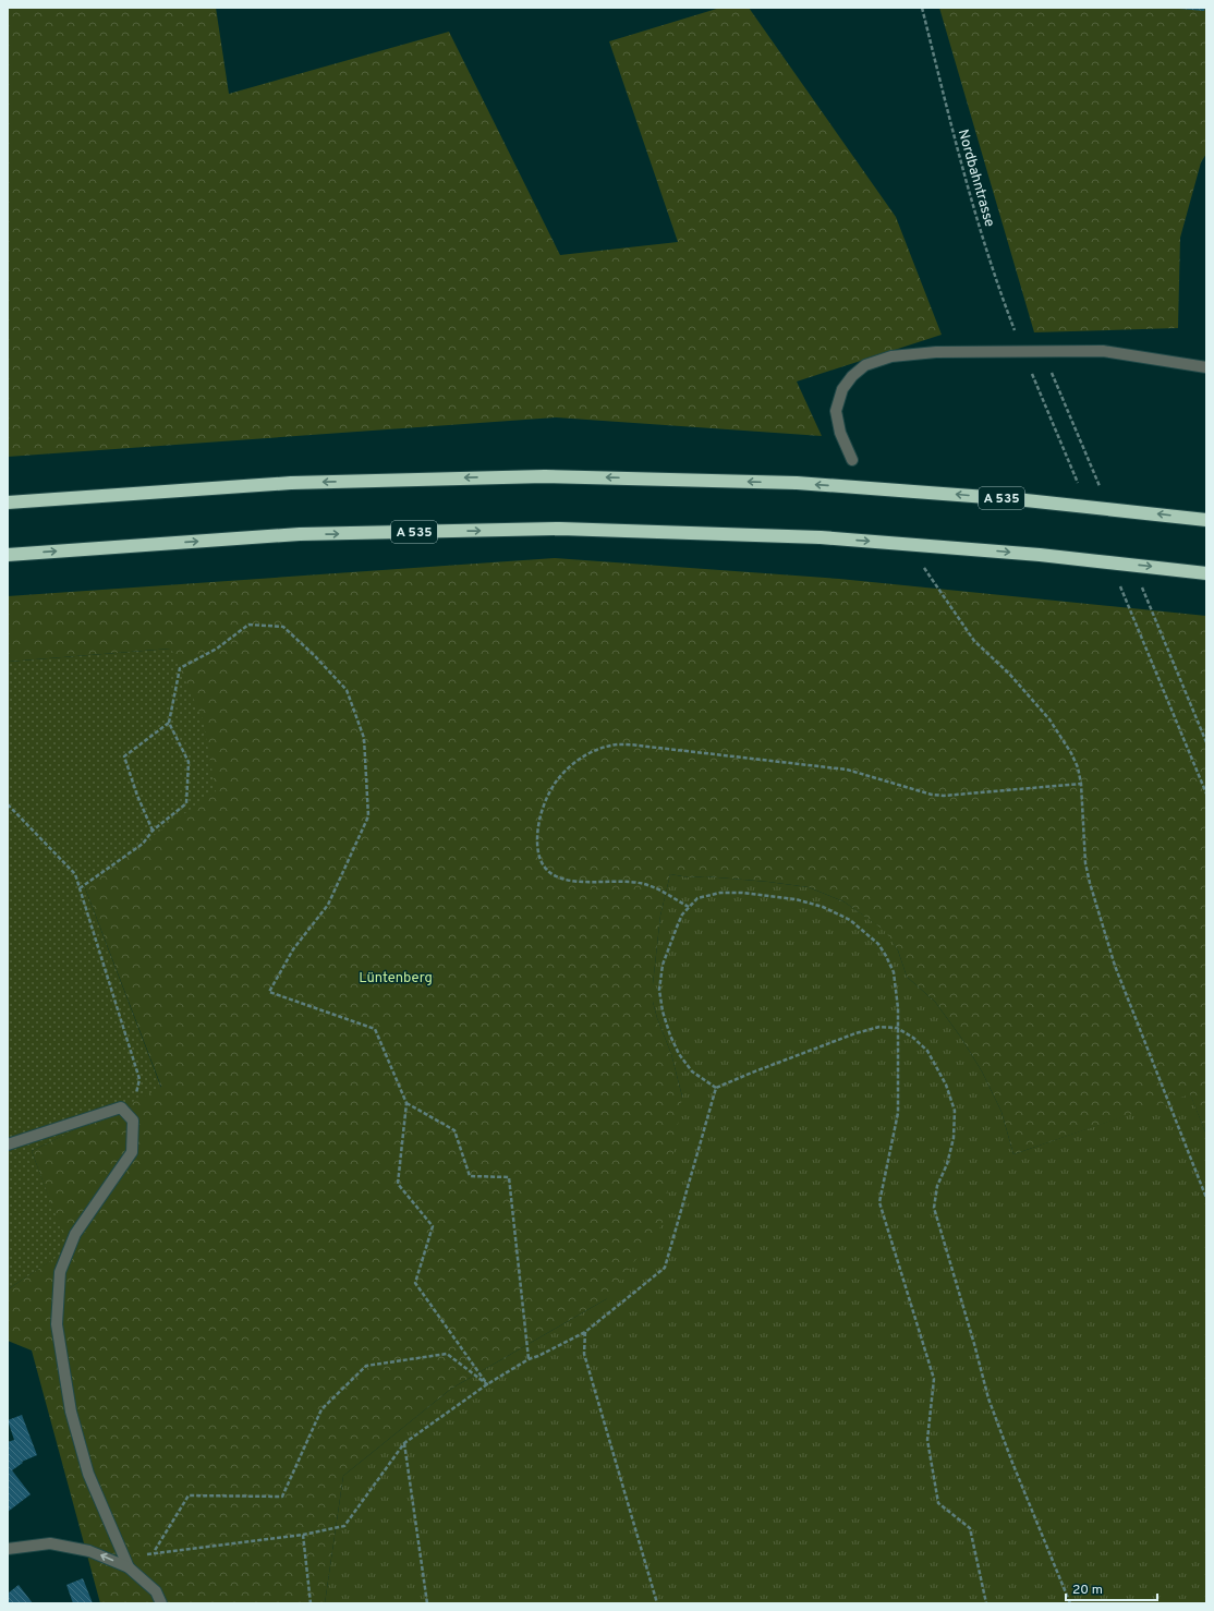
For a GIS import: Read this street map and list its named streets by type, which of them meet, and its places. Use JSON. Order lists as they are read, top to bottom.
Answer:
{
  "streets": {
    "highway": ["A 535"],
    "path": ["Nordbahntrasse"]
  },
  "parks": ["Lüntenberg"],
  "scale_bar": "20 m"
}
